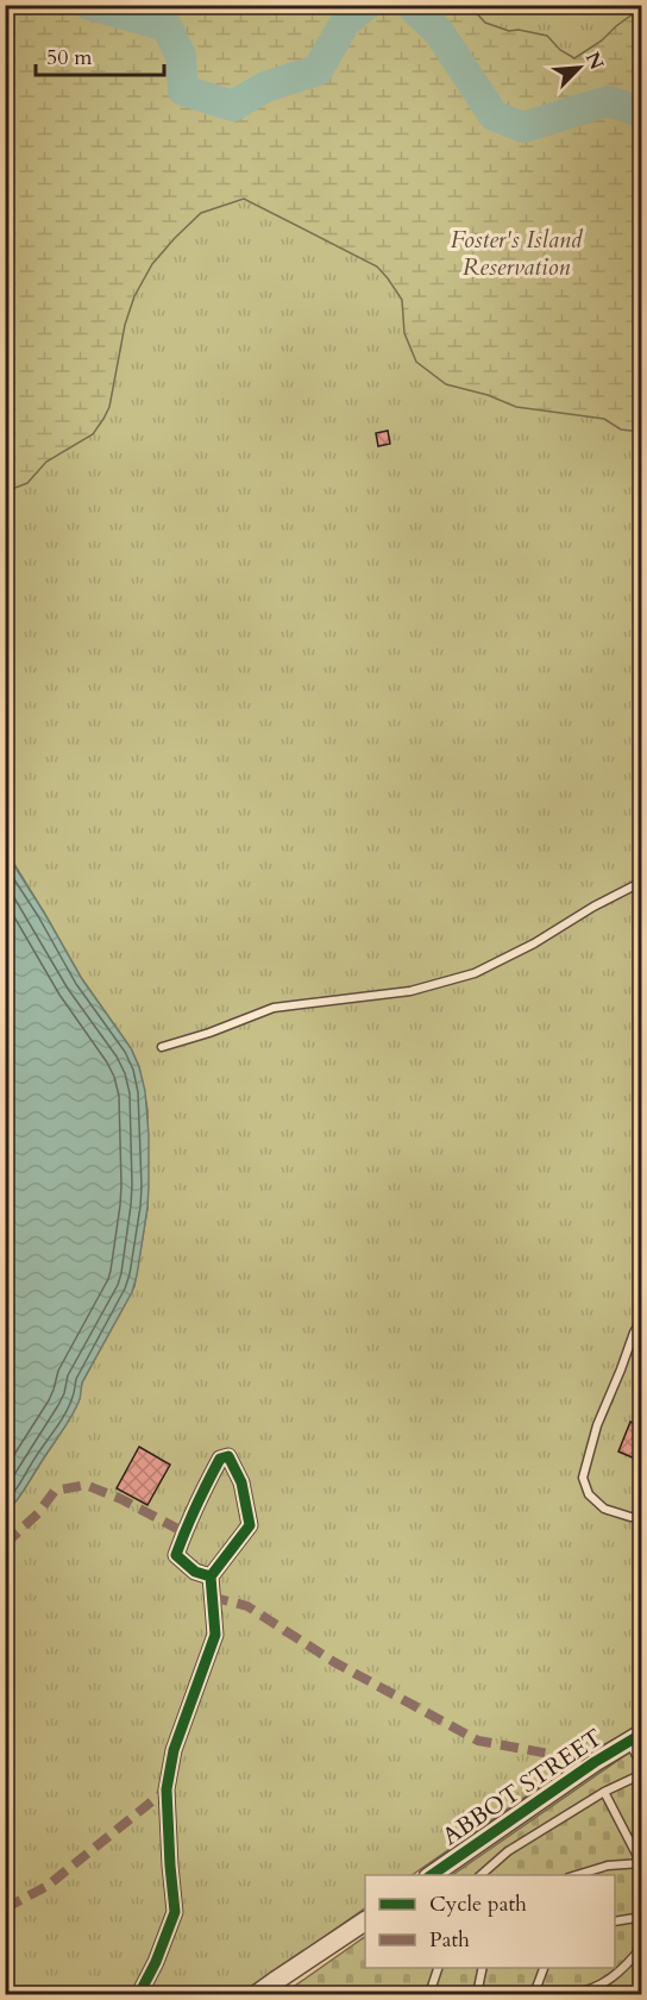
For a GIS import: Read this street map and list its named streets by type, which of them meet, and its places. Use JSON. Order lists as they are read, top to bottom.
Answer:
{
  "streets": {
    "street": ["ABBOT STREET"]
  },
  "parks": ["Foster's Island Reservation"],
  "legend": ["Cycle path", "Path"],
  "scale_bar": "50 m",
  "north": "top right"
}
